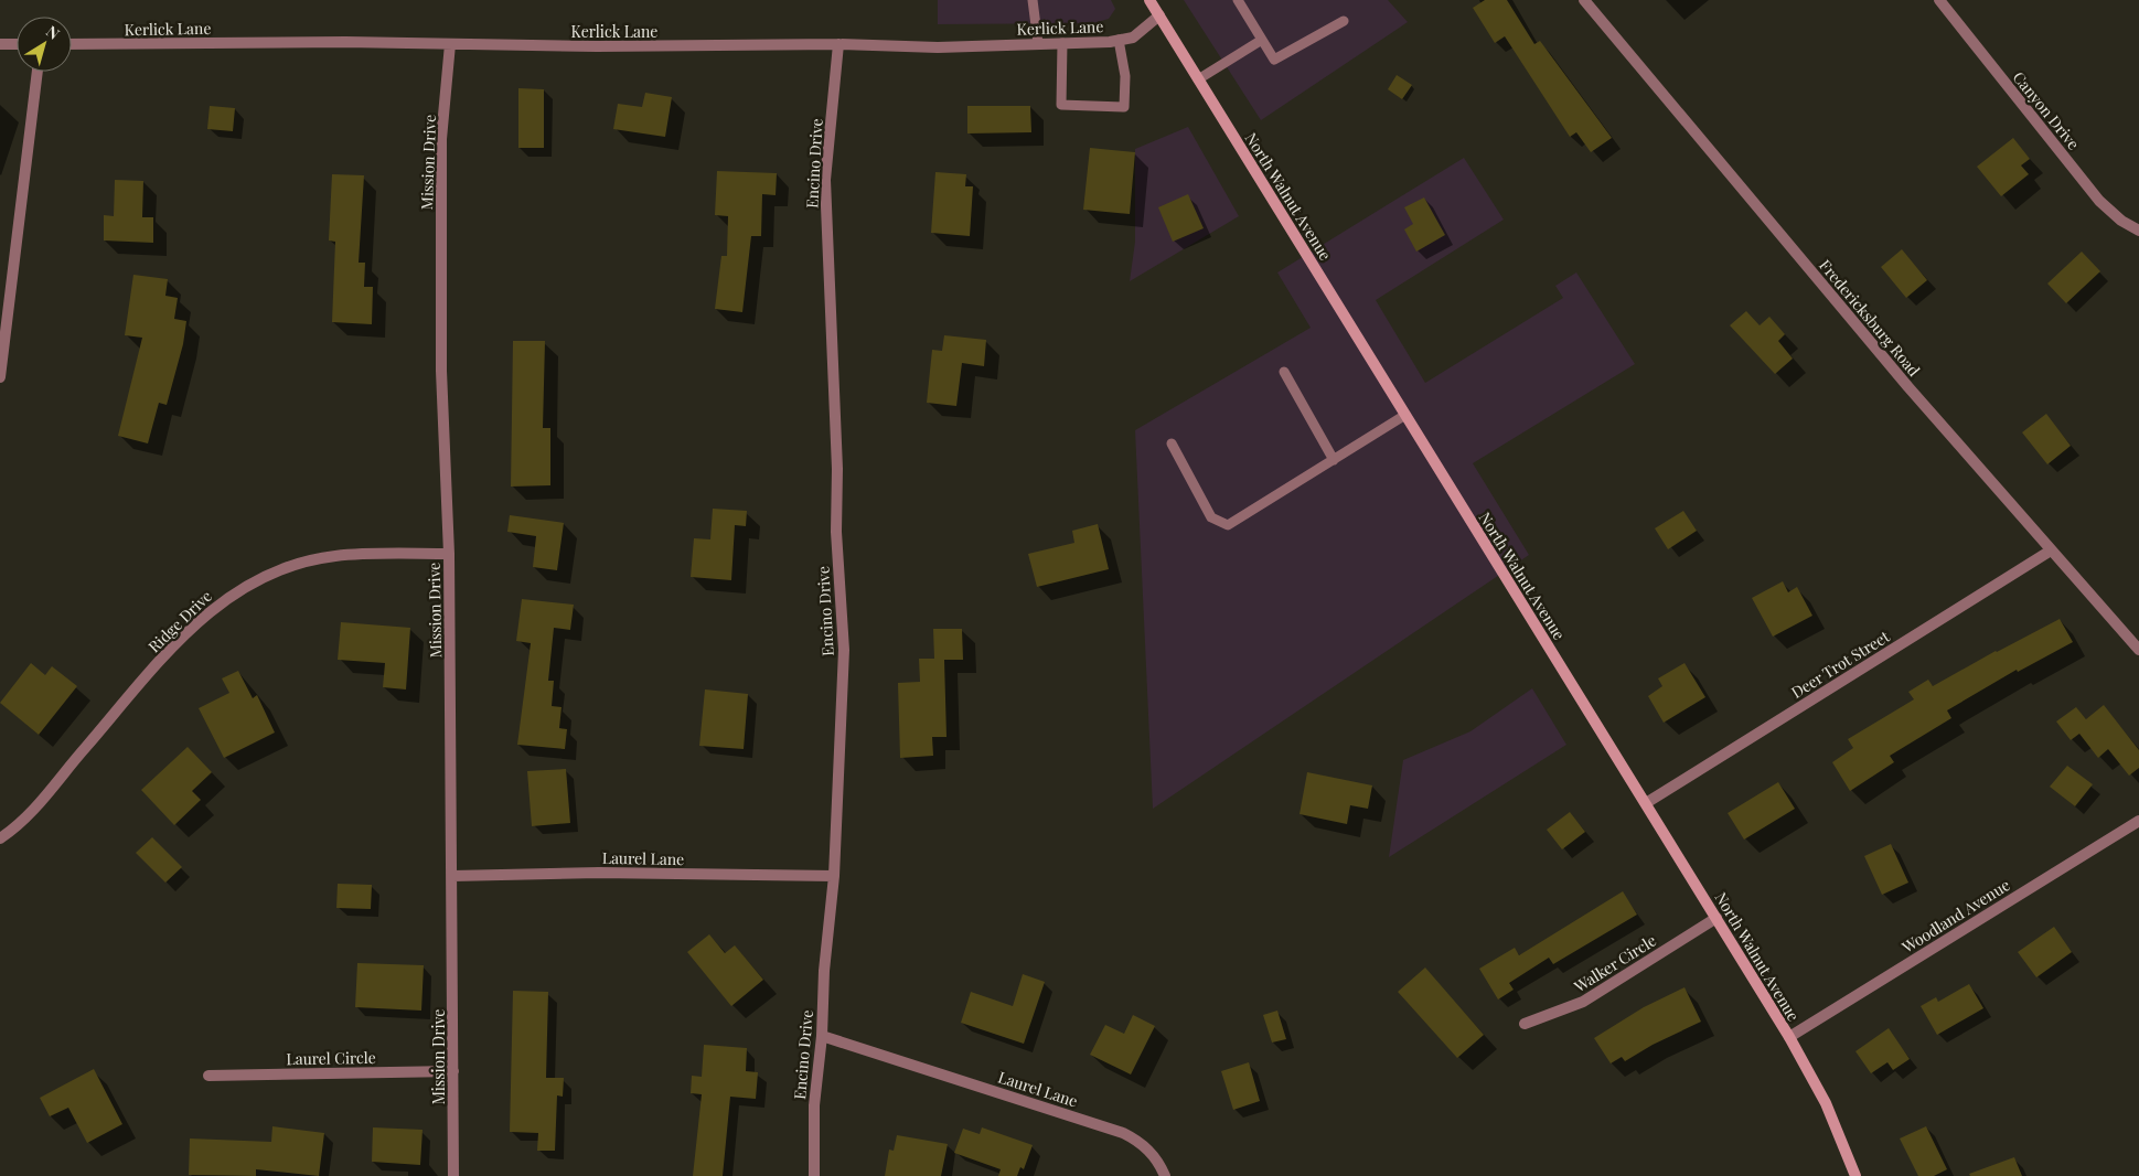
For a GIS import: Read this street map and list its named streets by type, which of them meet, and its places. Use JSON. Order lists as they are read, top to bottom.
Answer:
{
  "streets": {
    "main road": ["North Walnut Avenue"],
    "street": [
      "Kerlick Lane",
      "Canyon Drive",
      "Mission Drive",
      "Encino Drive",
      "Fredericksburg Road",
      "Ridge Drive",
      "Deer Trot Street",
      "Laurel Lane",
      "Woodland Avenue",
      "Walker Circle",
      "Laurel Circle"
    ]
  },
  "crossings": [
    ["Kerlick Lane", "Mission Drive"],
    ["Kerlick Lane", "Encino Drive"],
    ["Kerlick Lane", "North Walnut Avenue"],
    ["Mission Drive", "Ridge Drive"],
    ["Mission Drive", "Laurel Lane"],
    ["Mission Drive", "Laurel Circle"],
    ["Encino Drive", "Laurel Lane"],
    ["North Walnut Avenue", "Deer Trot Street"],
    ["North Walnut Avenue", "Woodland Avenue"],
    ["North Walnut Avenue", "Walker Circle"],
    ["Fredericksburg Road", "Deer Trot Street"]
  ],
  "north": "top right"
}
